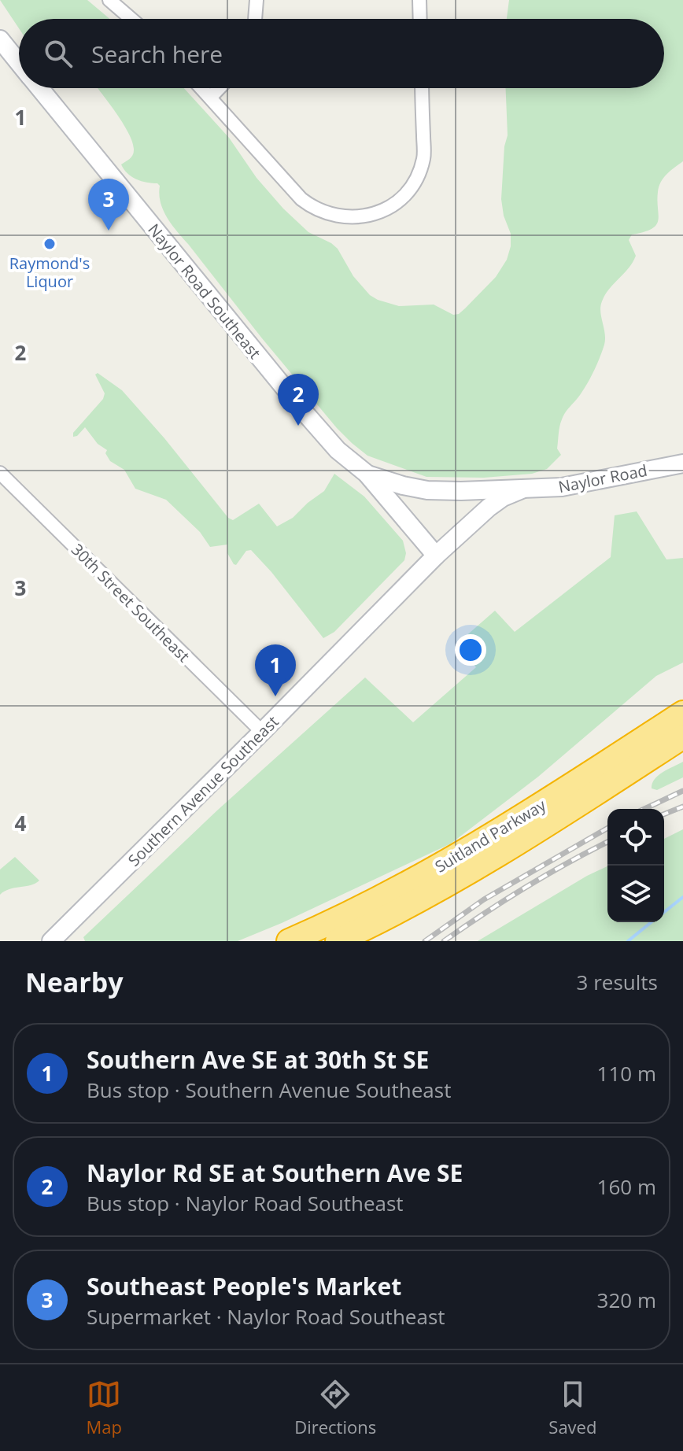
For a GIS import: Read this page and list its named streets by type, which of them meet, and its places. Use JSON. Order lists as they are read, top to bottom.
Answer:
{
  "streets": {
    "highway": ["Suitland Parkway"],
    "main road": ["Naylor Road Southeast", "Naylor Road", "Southern Avenue Southeast"],
    "street": ["30th Street Southeast"]
  },
  "crossings": [
    ["Naylor Road Southeast", "Naylor Road"],
    ["Naylor Road Southeast", "Southern Avenue Southeast"],
    ["Naylor Road", "Southern Avenue Southeast"],
    ["30th Street Southeast", "Southern Avenue Southeast"]
  ],
  "places": ["Raymond's Liquor"],
  "page": {
    "search": "Search here",
    "pins": ["3", "2", "1"],
    "heading": ["Nearby", "3 results"],
    "list": [
      {
        "mark": "1",
        "name": "Southern Ave SE at 30th St SE",
        "note": "Bus stop · Southern Avenue Southeast",
        "value": "110 m"
      },
      {
        "mark": "2",
        "name": "Naylor Rd SE at Southern Ave SE",
        "note": "Bus stop · Naylor Road Southeast",
        "value": "160 m"
      },
      {
        "mark": "3",
        "name": "Southeast People's Market",
        "note": "Supermarket · Naylor Road Southeast",
        "value": "320 m"
      }
    ],
    "nav": ["Map", "Directions", "Saved"]
  },
  "grid": {
    "rows": [
      "1",
      "2",
      "3",
      "4"
    ]
  }
}
